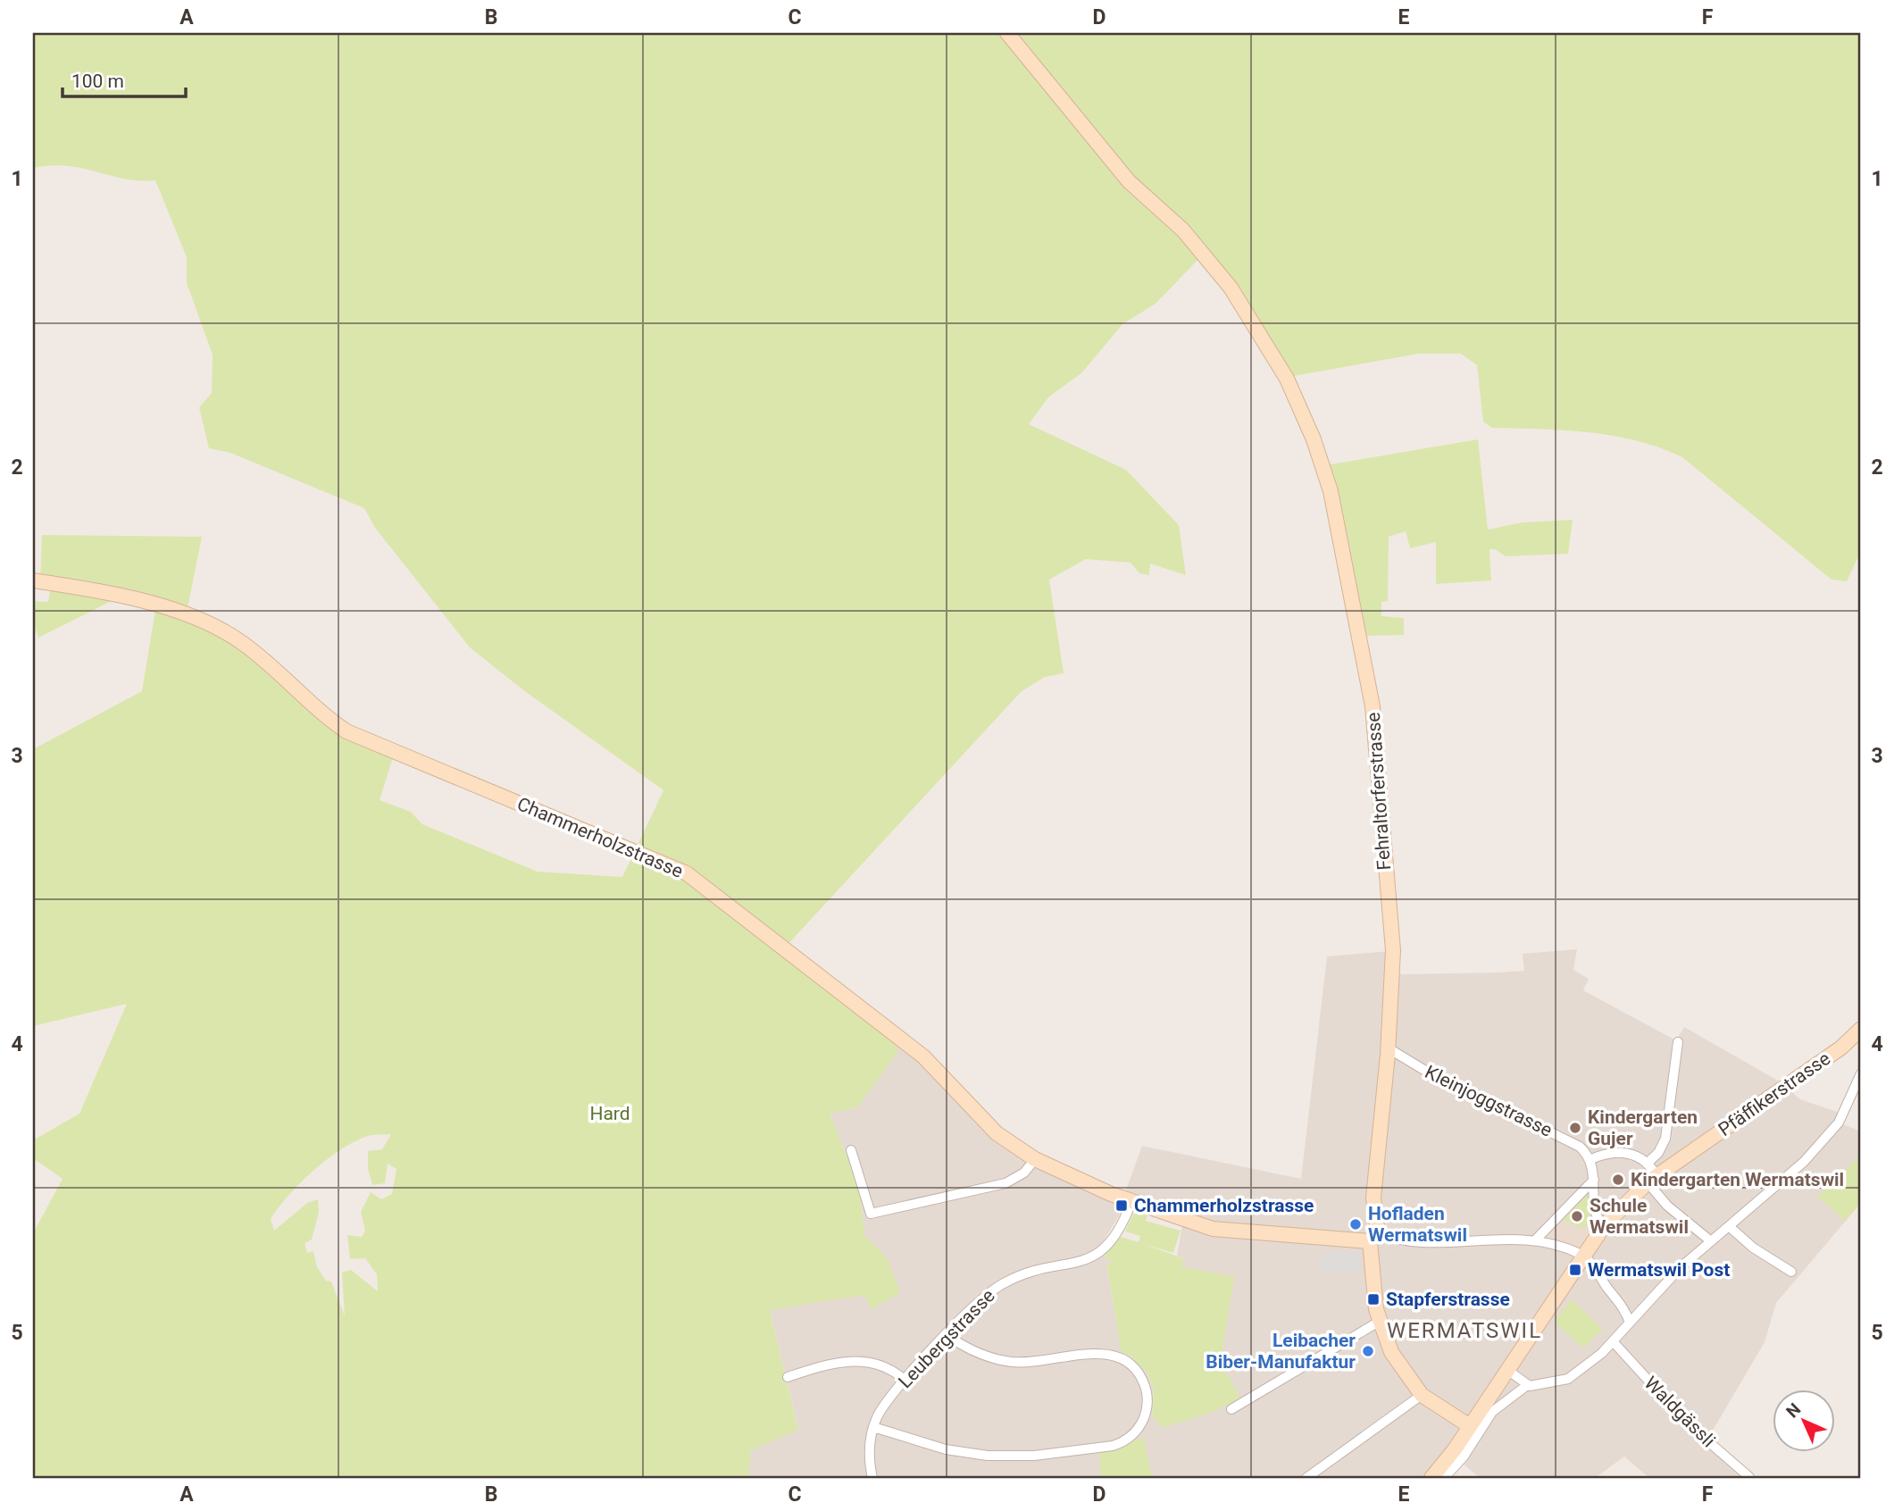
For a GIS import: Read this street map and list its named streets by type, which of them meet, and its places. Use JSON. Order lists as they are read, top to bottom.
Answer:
{
  "streets": {
    "street": [
      "Fehraltorferstrasse",
      "Chammerholzstrasse",
      "Pfäffikerstrasse",
      "Kleinjoggstrasse",
      "Leubergstrasse",
      "Waldgässli"
    ]
  },
  "crossings": [
    ["Fehraltorferstrasse", "Chammerholzstrasse"],
    ["Fehraltorferstrasse", "Pfäffikerstrasse"],
    ["Fehraltorferstrasse", "Kleinjoggstrasse"],
    ["Chammerholzstrasse", "Pfäffikerstrasse"],
    ["Chammerholzstrasse", "Leubergstrasse"]
  ],
  "districts": ["WERMATSWIL"],
  "parks": ["Hard"],
  "places": {
    "other": [
      "Kindergarten Gujer",
      "Kindergarten Wermatswil",
      "Schule Wermatswil",
      "Hofladen Wermatswil",
      "Leibacher Biber-Manufaktur"
    ],
    "transit": ["Chammerholzstrasse", "Wermatswil Post", "Stapferstrasse"]
  },
  "scale_bar": "100 m",
  "north": "top left",
  "grid": {
    "columns": [
      "A",
      "B",
      "C",
      "D",
      "E",
      "F"
    ],
    "rows": [
      "1",
      "2",
      "3",
      "4",
      "5"
    ]
  }
}
